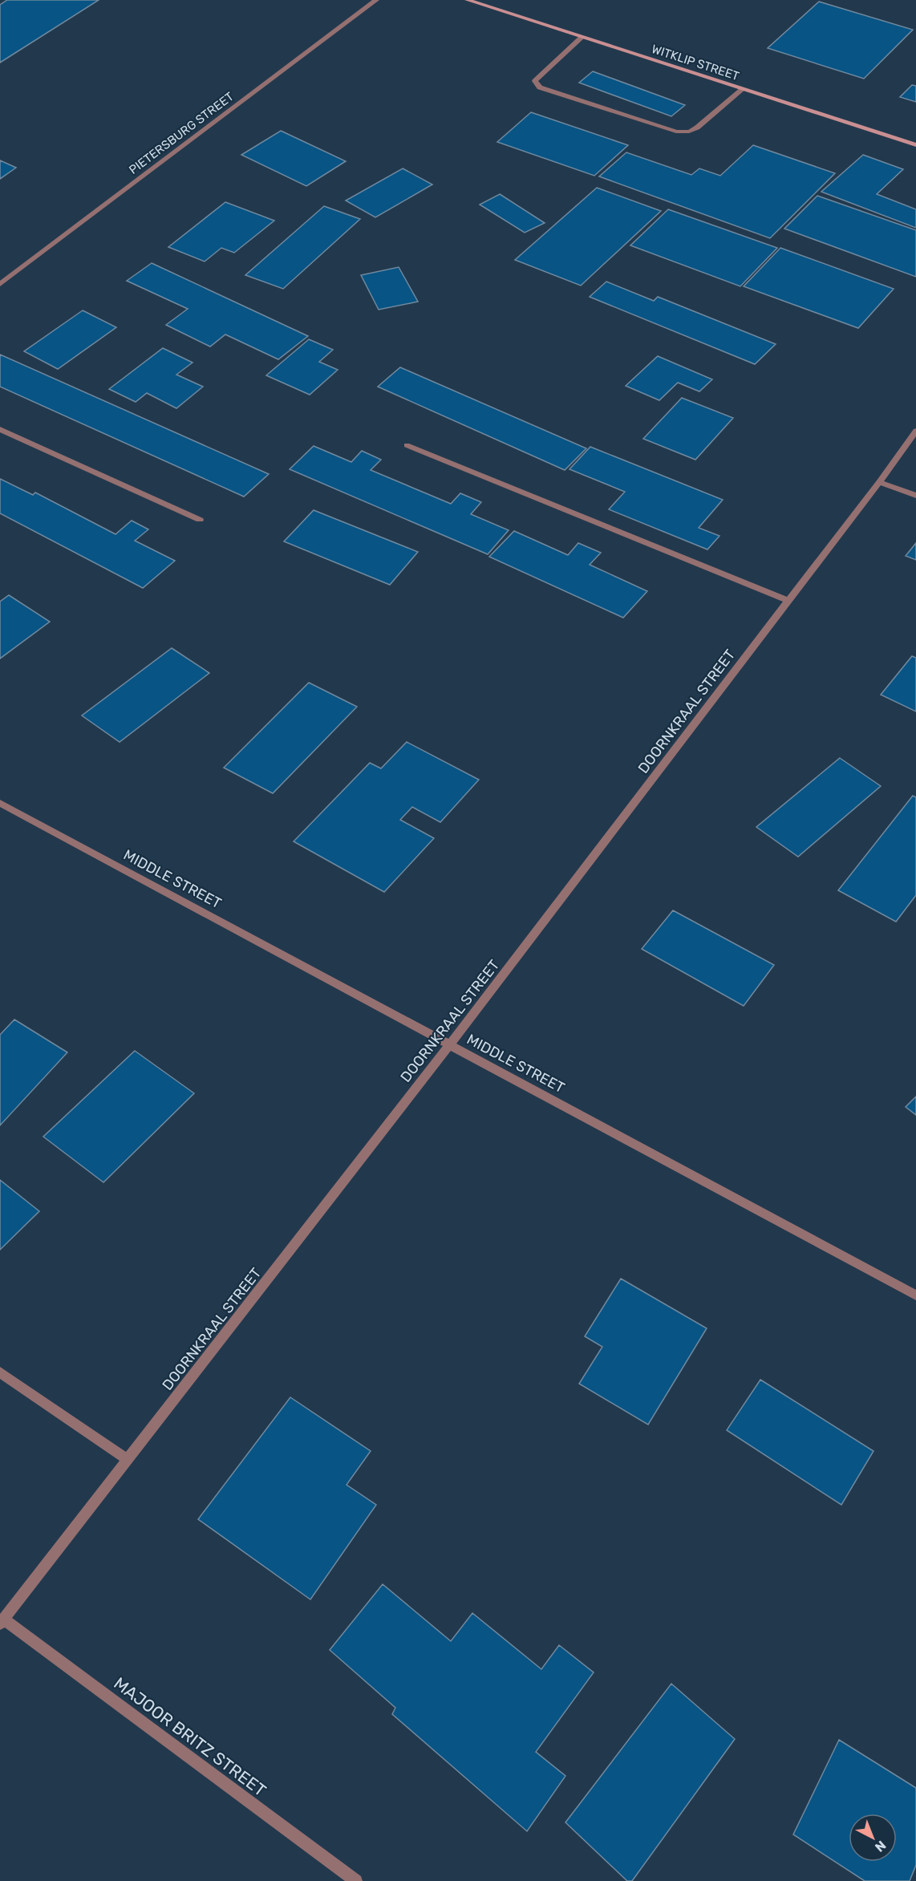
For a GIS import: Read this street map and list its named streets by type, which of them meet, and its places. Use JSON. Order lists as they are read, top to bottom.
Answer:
{
  "streets": {
    "main road": ["WITKLIP STREET"],
    "street": [
      "PIETERSBURG STREET",
      "DOORNKRAAL STREET",
      "MIDDLE STREET",
      "MAJOOR BRITZ STREET"
    ]
  },
  "crossings": [
    ["DOORNKRAAL STREET", "MIDDLE STREET"],
    ["DOORNKRAAL STREET", "MAJOOR BRITZ STREET"]
  ],
  "north": "bottom right"
}
